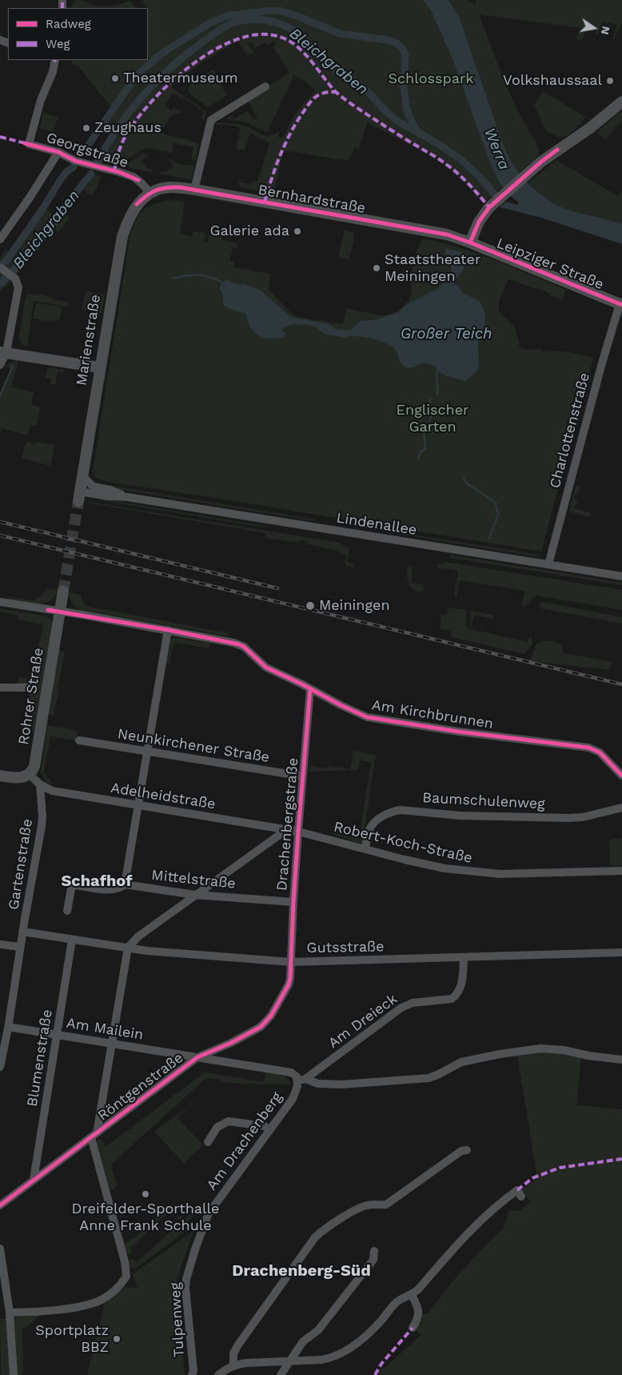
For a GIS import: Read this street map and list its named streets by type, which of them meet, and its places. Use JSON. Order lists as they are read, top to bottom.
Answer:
{
  "streets": {
    "main road": [
      "Bernhardstraße",
      "Leipziger Straße",
      "Marienstraße",
      "Rohrer Straße"
    ],
    "street": [
      "Georgstraße",
      "Charlottenstraße",
      "Lindenallee",
      "Am Kirchbrunnen",
      "Neunkirchener Straße",
      "Adelheidstraße",
      "Baumschulenweg",
      "Drachenbergstraße",
      "Robert-Koch-Straße",
      "Gartenstraße",
      "Mittelstraße",
      "Gutsstraße",
      "Am Dreieck",
      "Am Mailein",
      "Blumenstraße",
      "Röntgenstraße",
      "Am Drachenberg",
      "Tulpenweg"
    ]
  },
  "crossings": [
    ["Georgstraße", "Bernhardstraße"],
    ["Georgstraße", "Marienstraße"],
    ["Bernhardstraße", "Leipziger Straße"],
    ["Bernhardstraße", "Marienstraße"],
    ["Leipziger Straße", "Charlottenstraße"],
    ["Marienstraße", "Lindenallee"],
    ["Charlottenstraße", "Lindenallee"],
    ["Rohrer Straße", "Am Kirchbrunnen"],
    ["Rohrer Straße", "Adelheidstraße"],
    ["Am Kirchbrunnen", "Drachenbergstraße"],
    ["Neunkirchener Straße", "Drachenbergstraße"],
    ["Adelheidstraße", "Drachenbergstraße"],
    ["Adelheidstraße", "Robert-Koch-Straße"],
    ["Adelheidstraße", "Gartenstraße"],
    ["Baumschulenweg", "Robert-Koch-Straße"],
    ["Drachenbergstraße", "Robert-Koch-Straße"],
    ["Drachenbergstraße", "Mittelstraße"],
    ["Drachenbergstraße", "Gutsstraße"],
    ["Drachenbergstraße", "Röntgenstraße"],
    ["Gartenstraße", "Gutsstraße"],
    ["Gartenstraße", "Am Mailein"],
    ["Gutsstraße", "Am Dreieck"],
    ["Gutsstraße", "Blumenstraße"],
    ["Gutsstraße", "Röntgenstraße"],
    ["Am Dreieck", "Am Drachenberg"],
    ["Am Mailein", "Blumenstraße"],
    ["Am Mailein", "Röntgenstraße"],
    ["Blumenstraße", "Röntgenstraße"],
    ["Am Drachenberg", "Tulpenweg"]
  ],
  "districts": ["Schafhof", "Drachenberg-Süd"],
  "water": ["Bleichgraben", "Werra", "Großer Teich"],
  "parks": ["Schlosspark", "Englischer Garten"],
  "places": [
    "Theatermuseum",
    "Volkshaussaal",
    "Zeughaus",
    "Galerie ada",
    "Staatstheater Meiningen",
    "Meiningen",
    "Dreifelder-Sporthalle Anne Frank Schule",
    "Sportplatz BBZ"
  ],
  "legend": ["Radweg", "Weg"],
  "north": "right"
}
